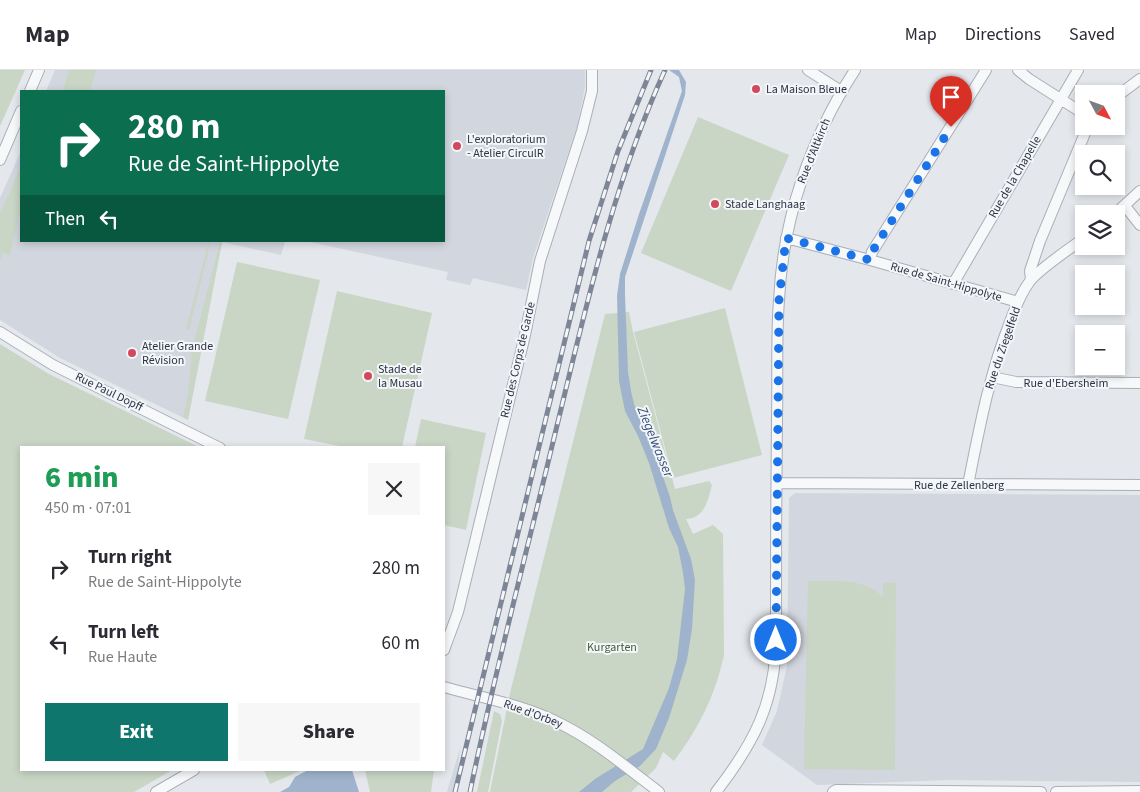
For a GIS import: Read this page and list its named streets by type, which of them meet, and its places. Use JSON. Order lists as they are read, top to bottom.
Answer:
{
  "streets": {
    "street": [
      "Rue d'Altkirch",
      "Rue de la Chapelle",
      "Rue de Saint-Hippolyte",
      "Rue du Ziegelfeld",
      "Rue des Corps de Garde",
      "Rue d'Ebersheim",
      "Rue Paul Dopff",
      "Rue de Zellenberg",
      "Rue d'Orbey"
    ]
  },
  "crossings": [
    ["Rue d'Altkirch", "Rue de Saint-Hippolyte"],
    ["Rue d'Altkirch", "Rue de Zellenberg"],
    ["Rue de la Chapelle", "Rue de Saint-Hippolyte"],
    ["Rue de Saint-Hippolyte", "Rue du Ziegelfeld"],
    ["Rue du Ziegelfeld", "Rue d'Ebersheim"],
    ["Rue du Ziegelfeld", "Rue de Zellenberg"]
  ],
  "water": ["Ziegelwasser"],
  "parks": ["Kurgarten"],
  "places": [
    "La Maison Bleue",
    "L'exploratorium - Atelier CirculR",
    "Stade Langhaag",
    "Atelier Grande Révision",
    "Stade de la Musau"
  ],
  "north": "bottom right",
  "page": {
    "header": "Map",
    "nav": ["Map", "Directions", "Saved"],
    "map_buttons": ["+", "−"],
    "turn": ["280 m", "Rue de Saint-Hippolyte"],
    "then": "Then",
    "heading": ["6 min", "450 m · 07:01"],
    "list": [
      {
        "name": "Turn right",
        "note": "Rue de Saint-Hippolyte",
        "value": "280 m"
      },
      {
        "name": "Turn left",
        "note": "Rue Haute",
        "value": "60 m"
      }
    ],
    "buttons": ["Exit", "Share"]
  }
}
